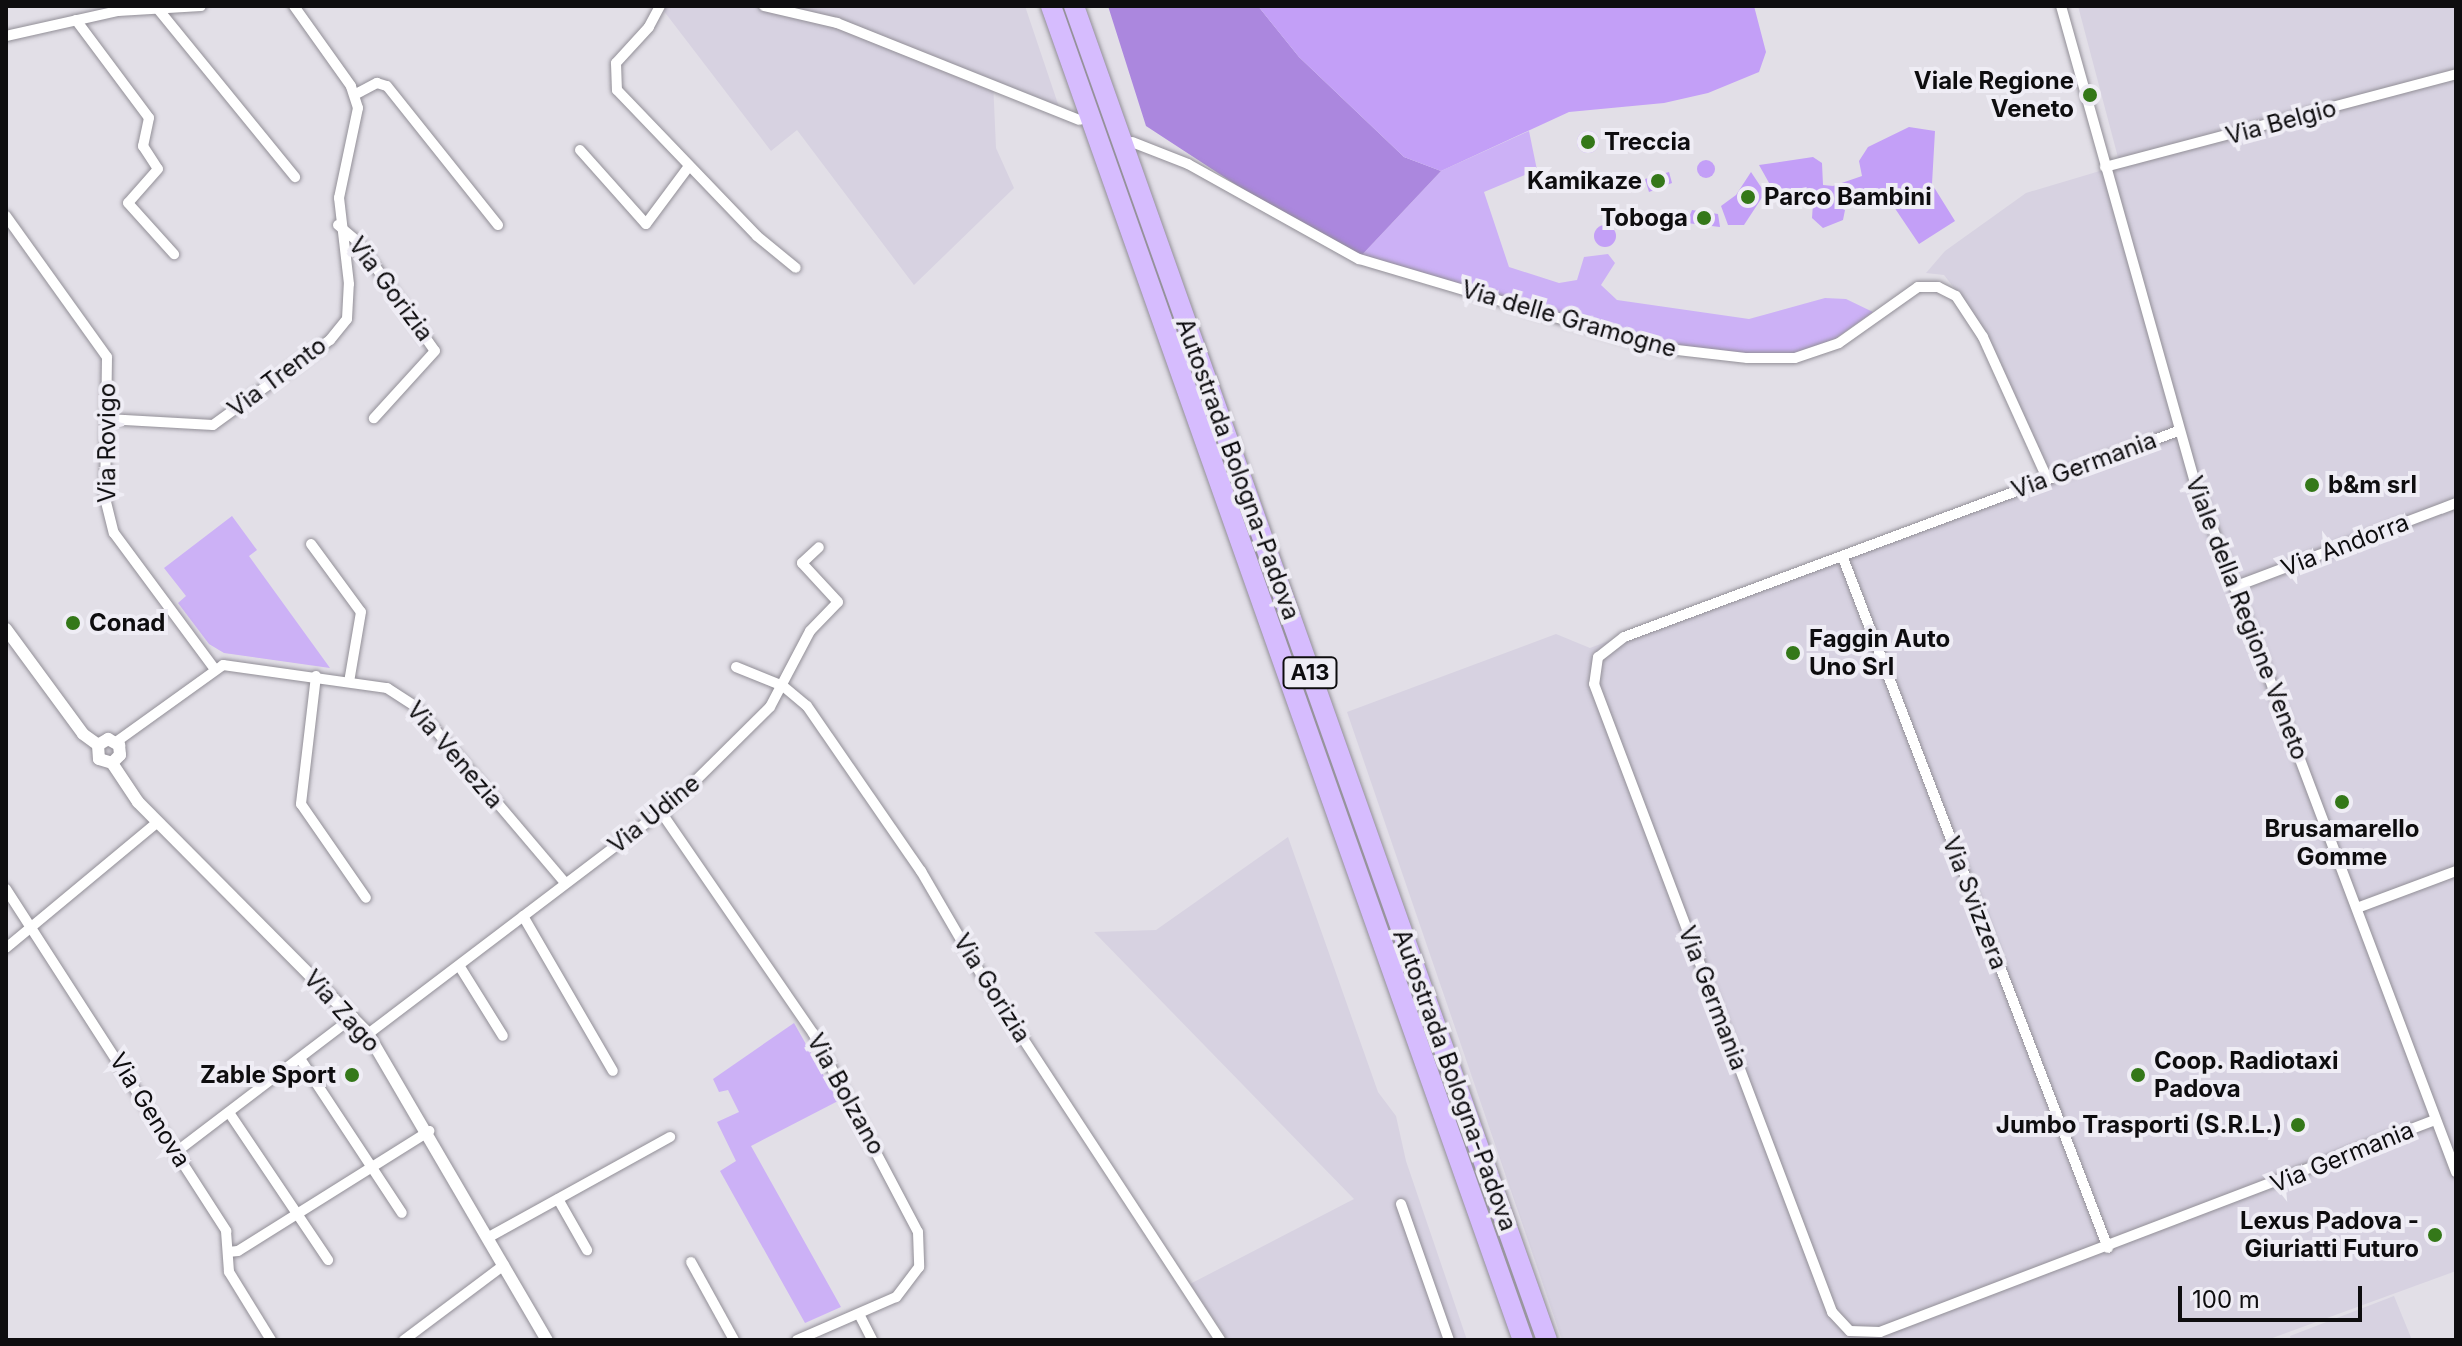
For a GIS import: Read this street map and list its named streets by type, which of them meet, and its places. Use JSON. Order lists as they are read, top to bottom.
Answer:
{
  "streets": {
    "highway": ["Autostrada Bologna-Padova", "A13"],
    "street": [
      "Via Belgio",
      "Via Gorizia",
      "Via delle Gramogne",
      "Via Trento",
      "Via Rovigo",
      "Via Germania",
      "Via Andorra",
      "Viale della Regione Veneto",
      "Via Venezia",
      "Via Udine",
      "Via Svizzera",
      "Via Zago",
      "Via Bolzano",
      "Via Genova"
    ]
  },
  "crossings": [
    ["Via Belgio", "Viale della Regione Veneto"],
    ["Via Gorizia", "Via Trento"],
    ["Via Gorizia", "Via Udine"],
    ["Via delle Gramogne", "Via Germania"],
    ["Via Trento", "Via Rovigo"],
    ["Via Rovigo", "Via Venezia"],
    ["Via Germania", "Viale della Regione Veneto"],
    ["Via Germania", "Via Svizzera"],
    ["Via Andorra", "Viale della Regione Veneto"],
    ["Via Venezia", "Via Udine"],
    ["Via Udine", "Via Zago"],
    ["Via Udine", "Via Bolzano"]
  ],
  "places": [
    "Viale Regione Veneto",
    "Treccia",
    "Kamikaze",
    "Parco Bambini",
    "Toboga",
    "b&m srl",
    "Conad",
    "Faggin Auto Uno Srl",
    "Brusamarello Gomme",
    "Zable Sport",
    "Coop. Radiotaxi Padova",
    "Jumbo Trasporti (S.R.L.)",
    "Lexus Padova - Giuriatti Futuro"
  ],
  "scale_bar": "100 m"
}
